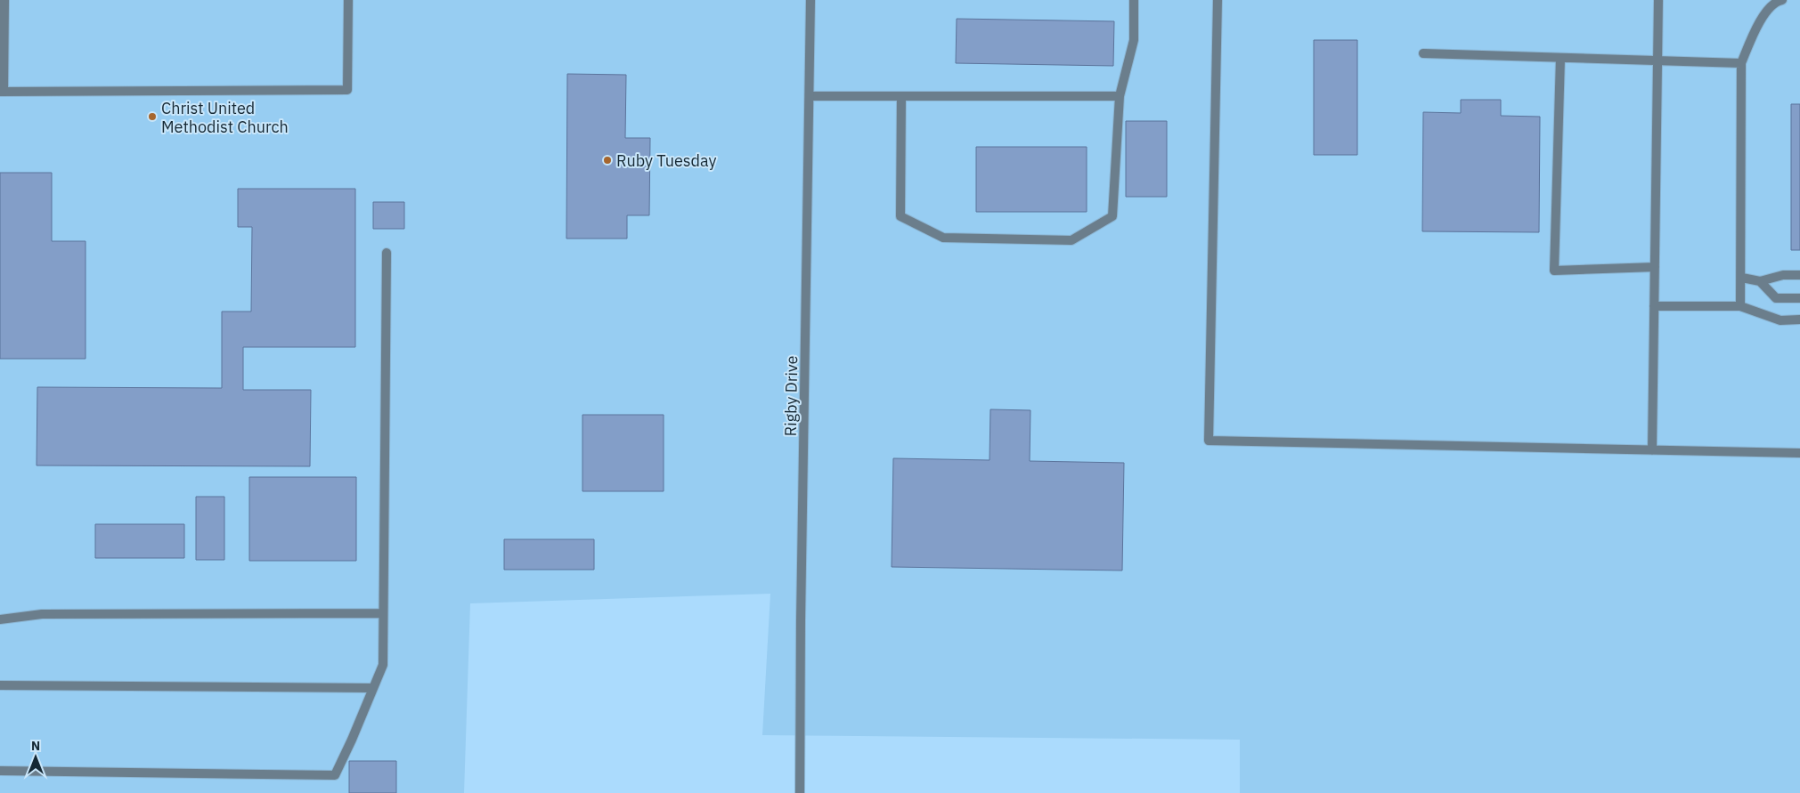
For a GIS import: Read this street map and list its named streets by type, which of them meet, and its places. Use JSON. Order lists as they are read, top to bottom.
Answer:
{
  "streets": {
    "street": ["Rigby Drive"]
  },
  "places": ["Christ United Methodist Church", "Ruby Tuesday"],
  "north": "top"
}
